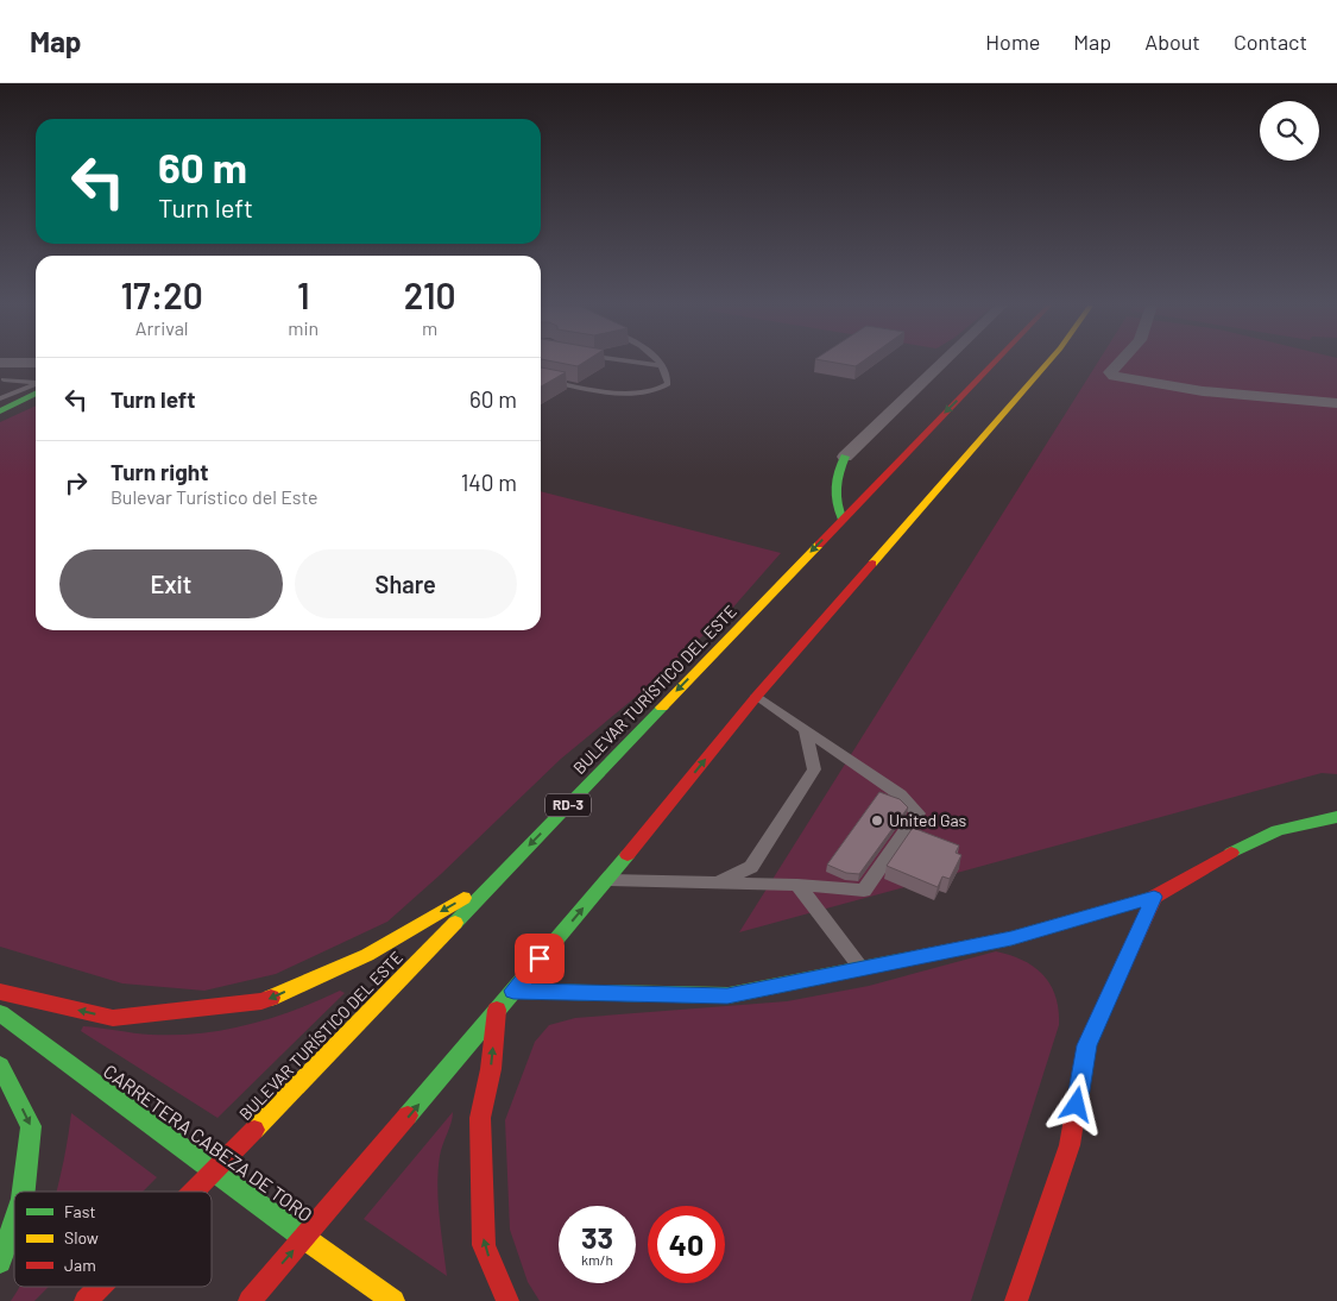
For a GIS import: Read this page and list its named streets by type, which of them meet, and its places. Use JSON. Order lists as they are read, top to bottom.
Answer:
{
  "streets": {
    "main road": ["BULEVAR TURÍSTICO DEL ESTE", "RD-3", "CARRETERA CABEZA DE TORO"]
  },
  "crossings": [
    ["BULEVAR TURÍSTICO DEL ESTE", "CARRETERA CABEZA DE TORO"]
  ],
  "places": ["United Gas"],
  "legend": ["Fast", "Slow", "Jam"],
  "page": {
    "header": "Map",
    "nav": [
      "Home",
      "Map",
      "About",
      "Contact"
    ],
    "turn": ["60 m", "Turn left"],
    "eta": [
      "17:20",
      "Arrival",
      "1",
      "min",
      "210",
      "m"
    ],
    "list": [
      {
        "name": "Turn left",
        "value": "60 m"
      },
      {
        "name": "Turn right",
        "note": "Bulevar Turístico del Este",
        "value": "140 m"
      }
    ],
    "buttons": ["Exit", "Share"],
    "speed": "33 km/h",
    "limit": "40"
  }
}
